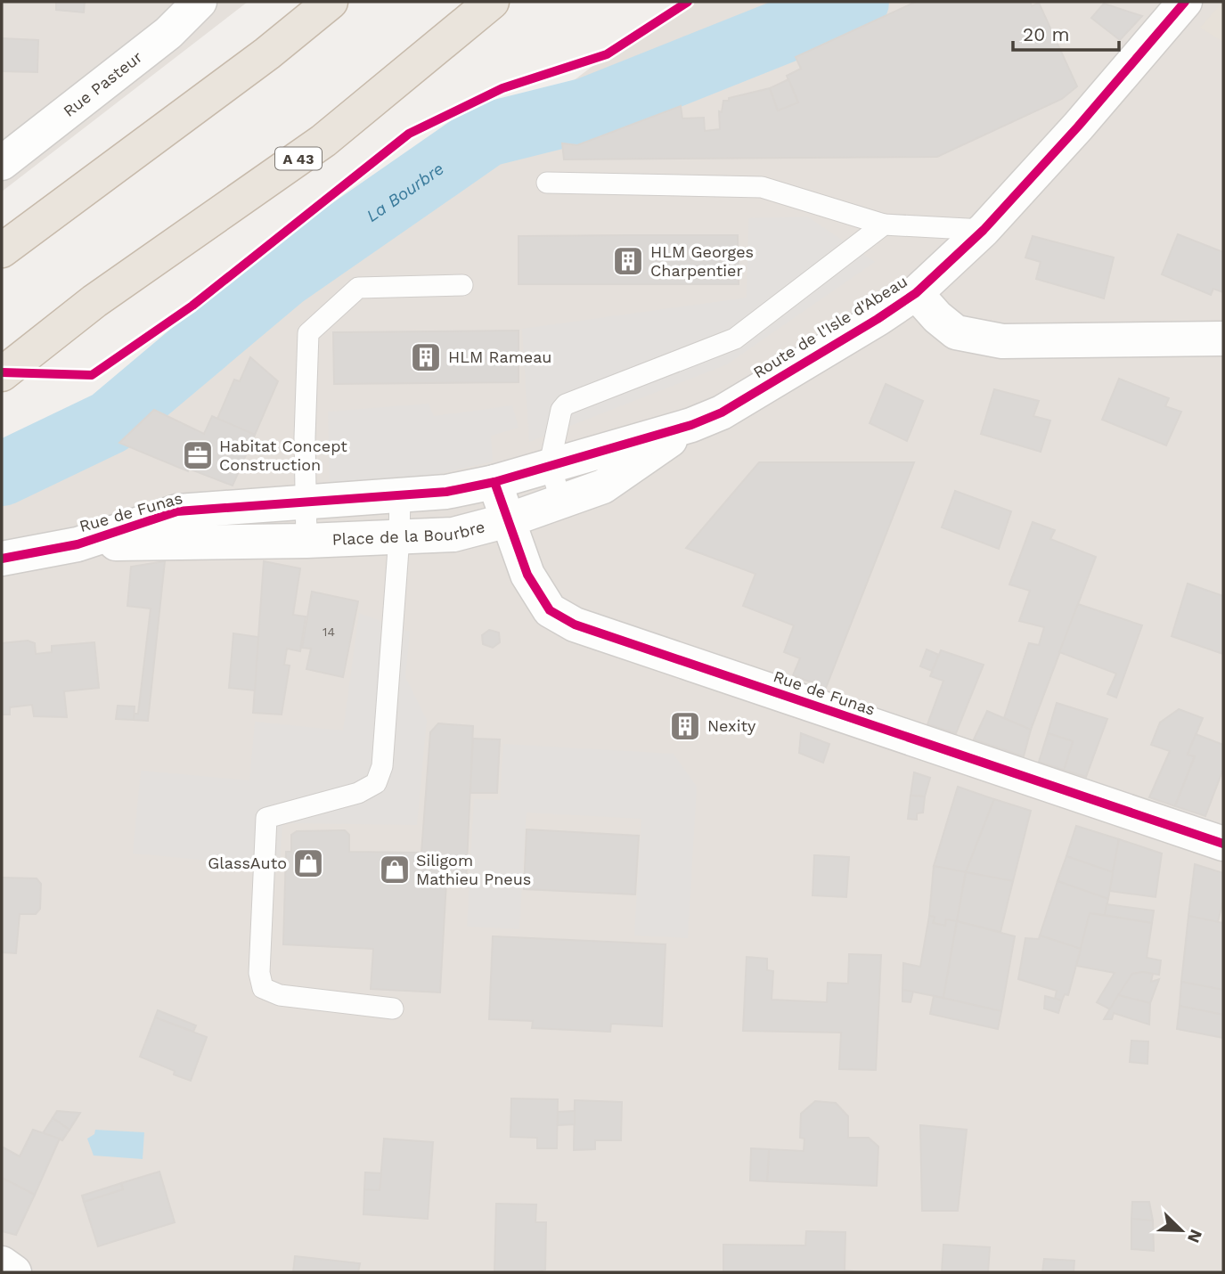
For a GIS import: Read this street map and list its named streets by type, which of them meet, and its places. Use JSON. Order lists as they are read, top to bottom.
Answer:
{
  "streets": {
    "highway": ["A 43"],
    "street": [
      "Rue Pasteur",
      "Route de l'Isle d'Abeau",
      "Rue de Funas",
      "Place de la Bourbre"
    ]
  },
  "crossings": [
    ["Route de l'Isle d'Abeau", "Rue de Funas"],
    ["Route de l'Isle d'Abeau", "Place de la Bourbre"],
    ["Rue de Funas", "Place de la Bourbre"]
  ],
  "water": ["La Bourbre"],
  "places": {
    "building": ["HLM Georges Charpentier", "HLM Rameau", "Nexity"],
    "office": ["Habitat Concept Construction"],
    "shop": ["GlassAuto", "Siligom Mathieu Pneus"]
  },
  "house_numbers": ["14"],
  "scale_bar": "20 m",
  "north": "bottom right"
}
